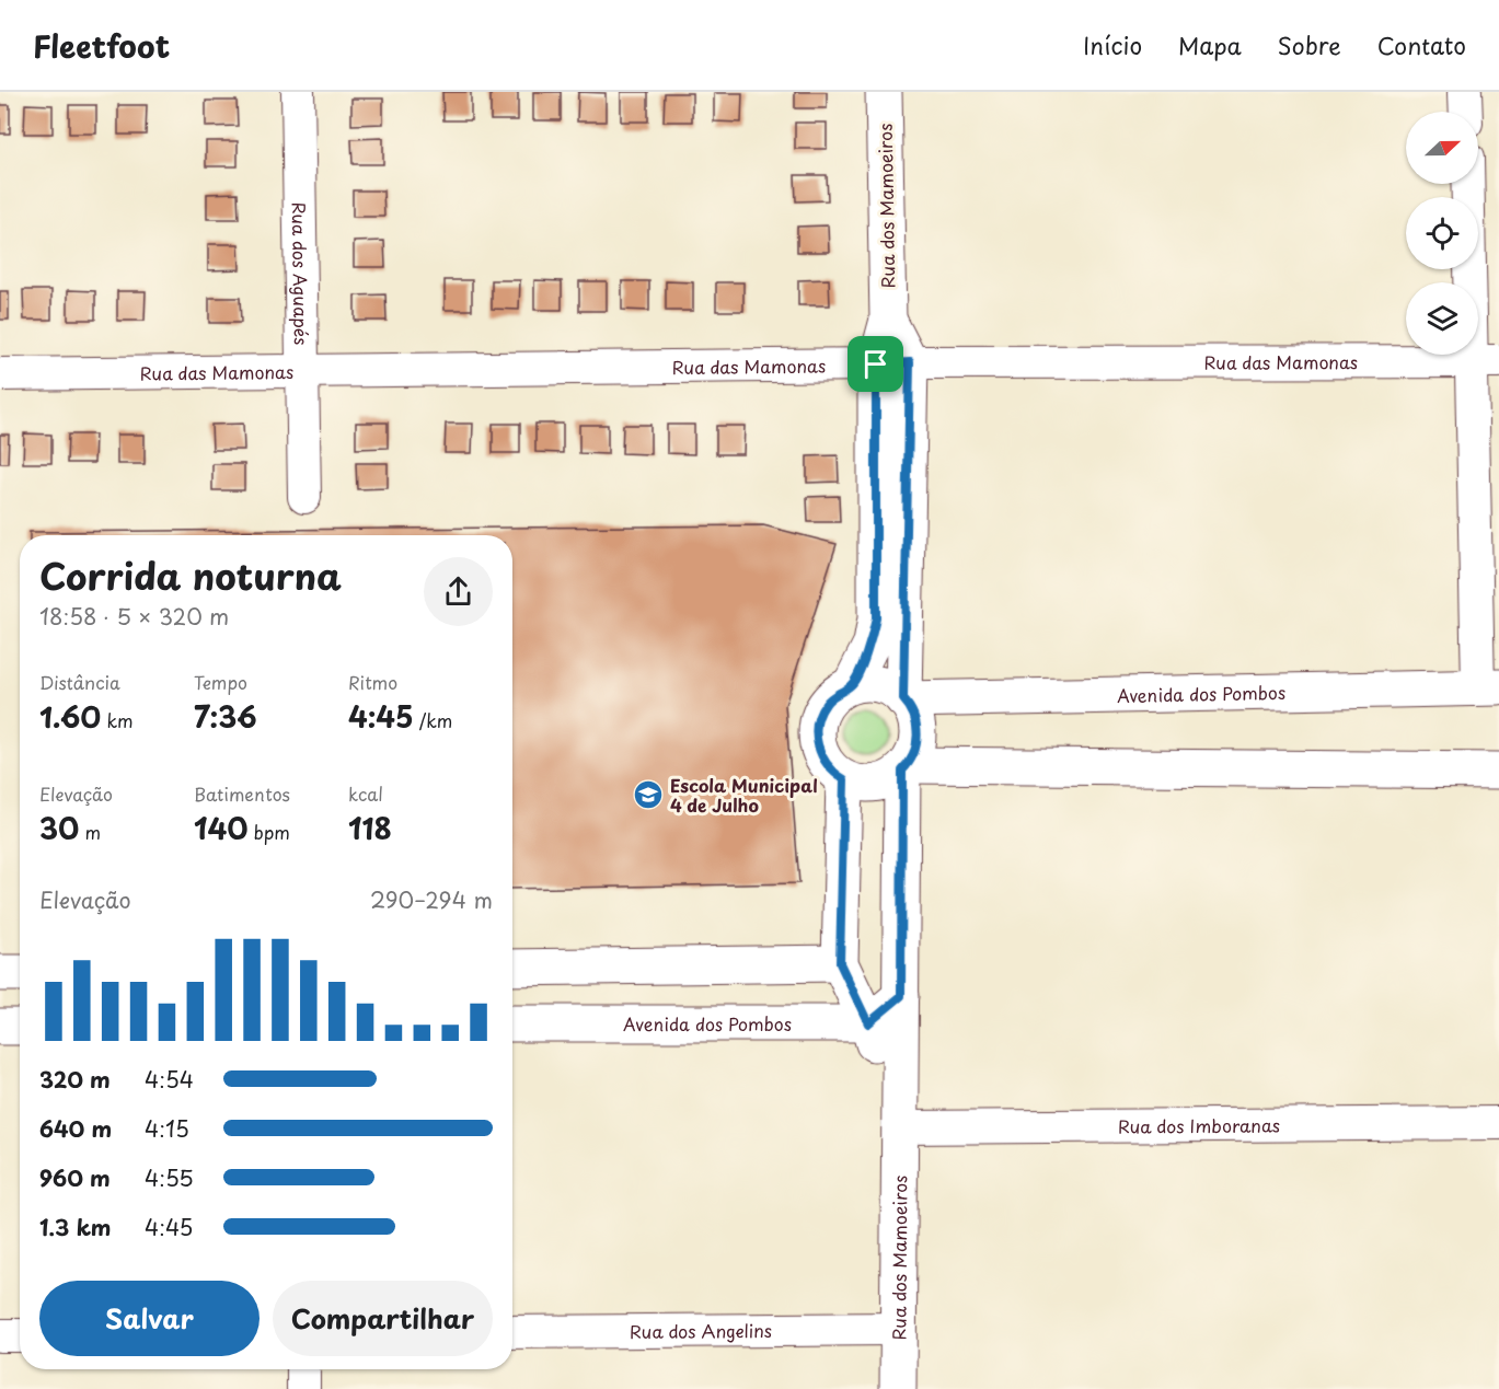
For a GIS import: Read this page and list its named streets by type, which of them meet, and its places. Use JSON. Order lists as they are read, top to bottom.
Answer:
{
  "streets": {
    "street": [
      "Rua dos Mamoeiros",
      "Rua dos Aguapés",
      "Rua das Mamonas",
      "Avenida dos Pombos",
      "Rua dos Imboranas",
      "Rua dos Angelins"
    ]
  },
  "crossings": [
    ["Rua dos Mamoeiros", "Rua das Mamonas"],
    ["Rua dos Mamoeiros", "Avenida dos Pombos"],
    ["Rua dos Mamoeiros", "Rua dos Imboranas"],
    ["Rua dos Mamoeiros", "Rua dos Angelins"],
    ["Rua dos Aguapés", "Rua das Mamonas"]
  ],
  "places": {
    "school or university": ["Escola Municipal 4 de Julho"]
  },
  "north": "right",
  "page": {
    "header": "Fleetfoot",
    "nav": [
      "Início",
      "Mapa",
      "Sobre",
      "Contato"
    ],
    "heading": ["Corrida noturna", "18:58 · 5 × 320 m"],
    "stats": [
      ["Distância", "1.60 km"],
      ["Tempo", "7:36"],
      ["Ritmo", "4:45 /km"],
      ["Elevação", "30 m"],
      ["Batimentos", "140 bpm"],
      ["kcal", "118"]
    ],
    "chart": ["Elevação", "290–294 m"],
    "list": [
      {
        "name": "320 m",
        "note": "4:54"
      },
      {
        "name": "640 m",
        "note": "4:15"
      },
      {
        "name": "960 m",
        "note": "4:55"
      },
      {
        "name": "1.3 km",
        "note": "4:45"
      }
    ],
    "buttons": ["Salvar", "Compartilhar"]
  }
}
